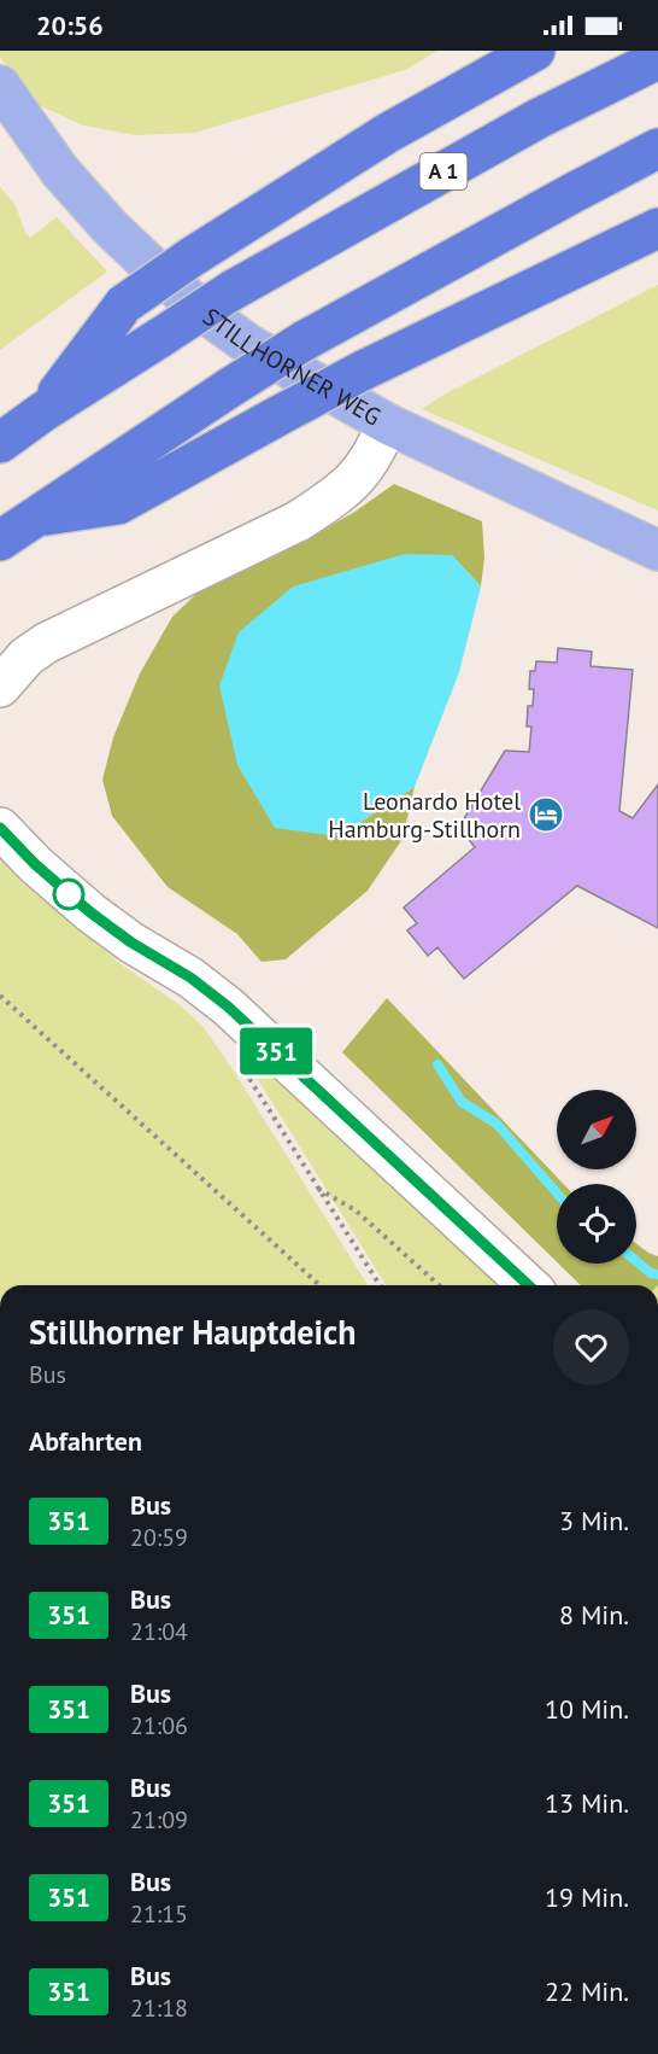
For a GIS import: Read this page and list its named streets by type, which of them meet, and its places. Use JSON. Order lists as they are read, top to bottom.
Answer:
{
  "streets": {
    "highway": ["A 1"],
    "main road": ["STILLHORNER WEG"]
  },
  "places": {
    "hotel": ["Leonardo Hotel Hamburg-Stillhorn"]
  },
  "lines": ["bus line 351"],
  "north": "top right",
  "page": {
    "status": "20:56",
    "on_map": "351",
    "heading": [
      ["Stillhorner Hauptdeich", "Bus"],
      "Abfahrten"
    ],
    "list": [
      {
        "mark": "351",
        "name": "Bus",
        "note": "20:59",
        "value": "3 Min."
      },
      {
        "mark": "351",
        "name": "Bus",
        "note": "21:04",
        "value": "8 Min."
      },
      {
        "mark": "351",
        "name": "Bus",
        "note": "21:06",
        "value": "10 Min."
      },
      {
        "mark": "351",
        "name": "Bus",
        "note": "21:09",
        "value": "13 Min."
      },
      {
        "mark": "351",
        "name": "Bus",
        "note": "21:15",
        "value": "19 Min."
      },
      {
        "mark": "351",
        "name": "Bus",
        "note": "21:18",
        "value": "22 Min."
      }
    ]
  }
}
